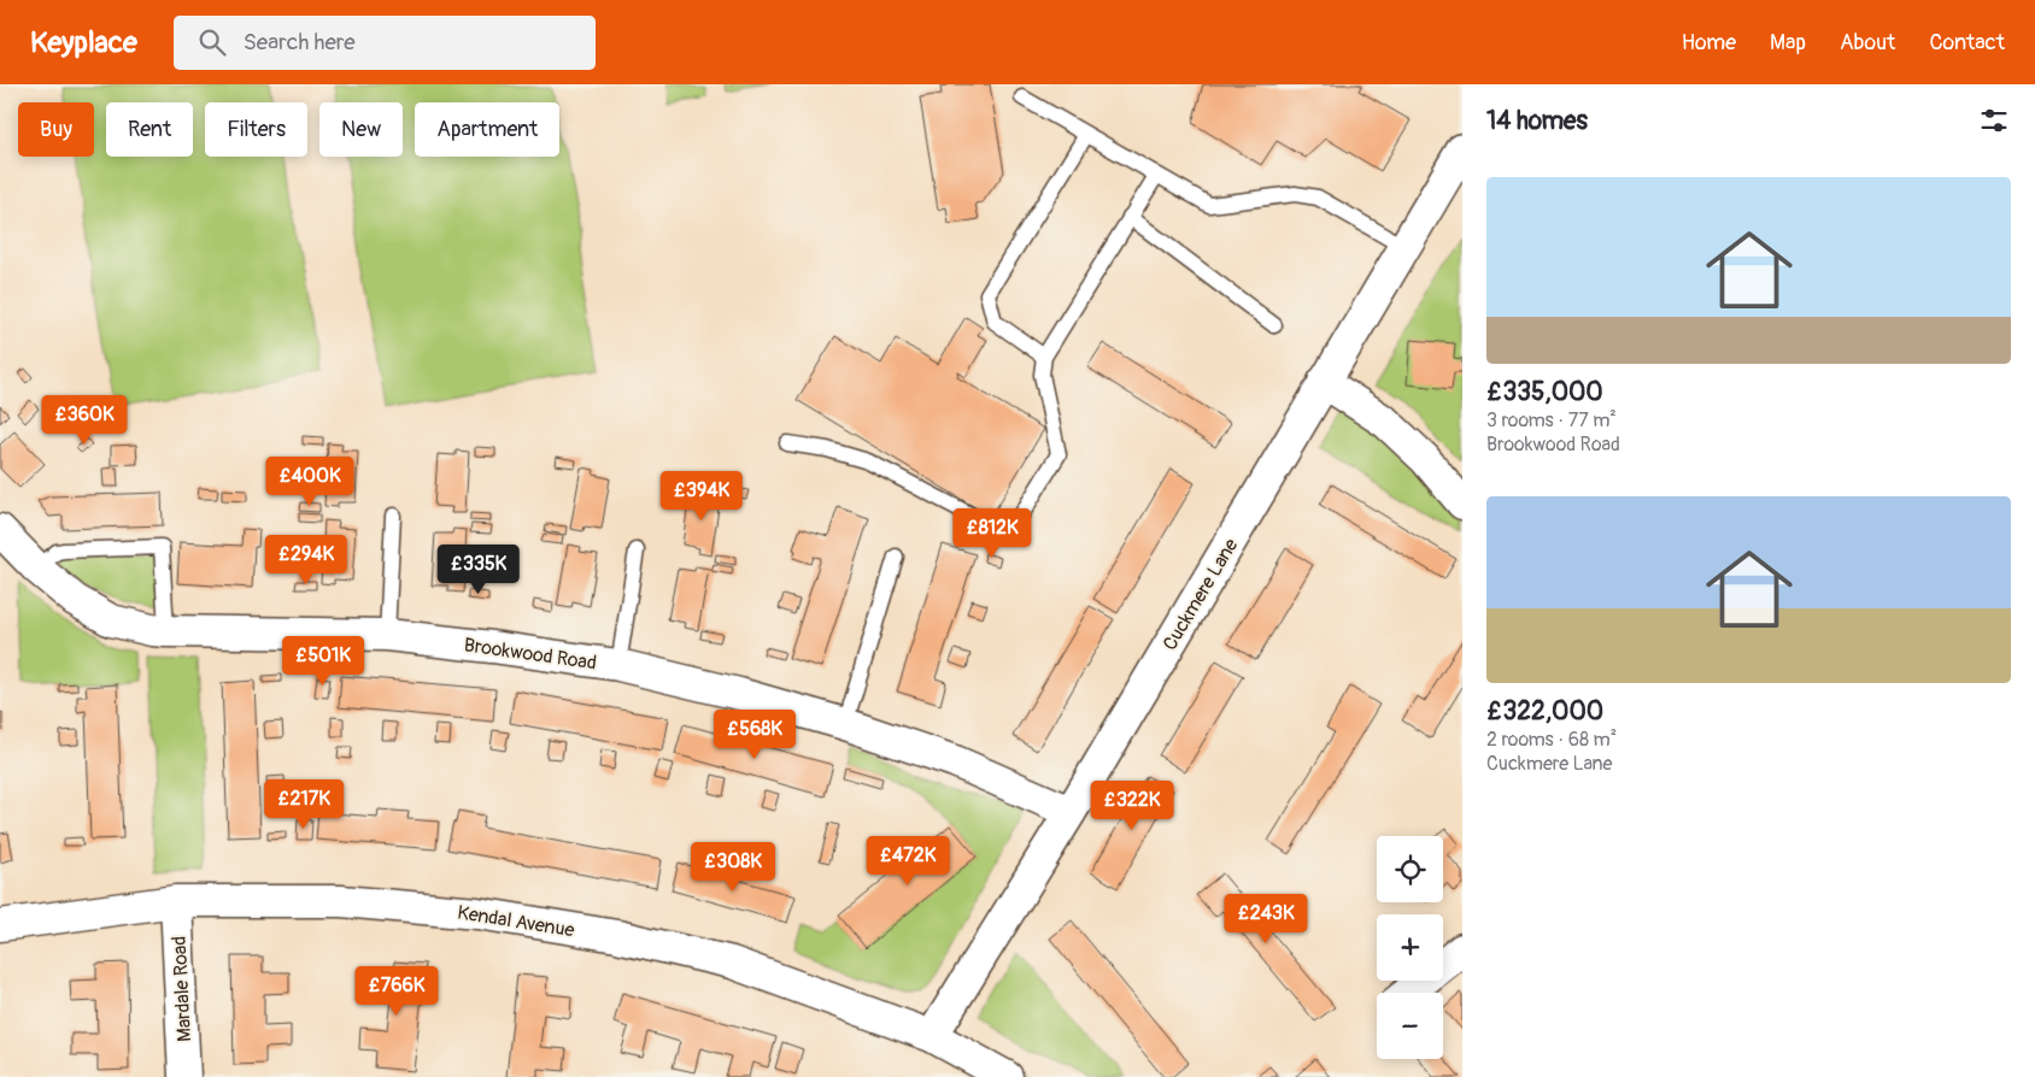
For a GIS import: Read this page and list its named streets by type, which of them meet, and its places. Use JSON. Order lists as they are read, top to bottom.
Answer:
{
  "streets": {
    "street": [
      "Cuckmere Lane",
      "Brookwood Road",
      "Kendal Avenue",
      "Mardale Road"
    ]
  },
  "crossings": [
    ["Cuckmere Lane", "Brookwood Road"],
    ["Cuckmere Lane", "Kendal Avenue"],
    ["Kendal Avenue", "Mardale Road"]
  ],
  "page": {
    "header": "Keyplace",
    "search": "Search here",
    "nav": [
      "Home",
      "Map",
      "About",
      "Contact"
    ],
    "heading": "14 homes",
    "chip": [
      "Buy",
      "Rent",
      "Filters",
      "New",
      "Apartment"
    ],
    "list": [
      {
        "name": "£335,000",
        "note": "3 rooms · 77 m² · Brookwood Road"
      },
      {
        "name": "£322,000",
        "note": "2 rooms · 68 m² · Cuckmere Lane"
      }
    ],
    "price": [
      "£360K",
      "£400K",
      "£394K",
      "£812K",
      "£294K",
      "£335K",
      "£501K",
      "£568K",
      "£217K",
      "£322K",
      "£472K",
      "£308K",
      "£243K",
      "£766K"
    ],
    "map_buttons": ["+", "−"]
  }
}
